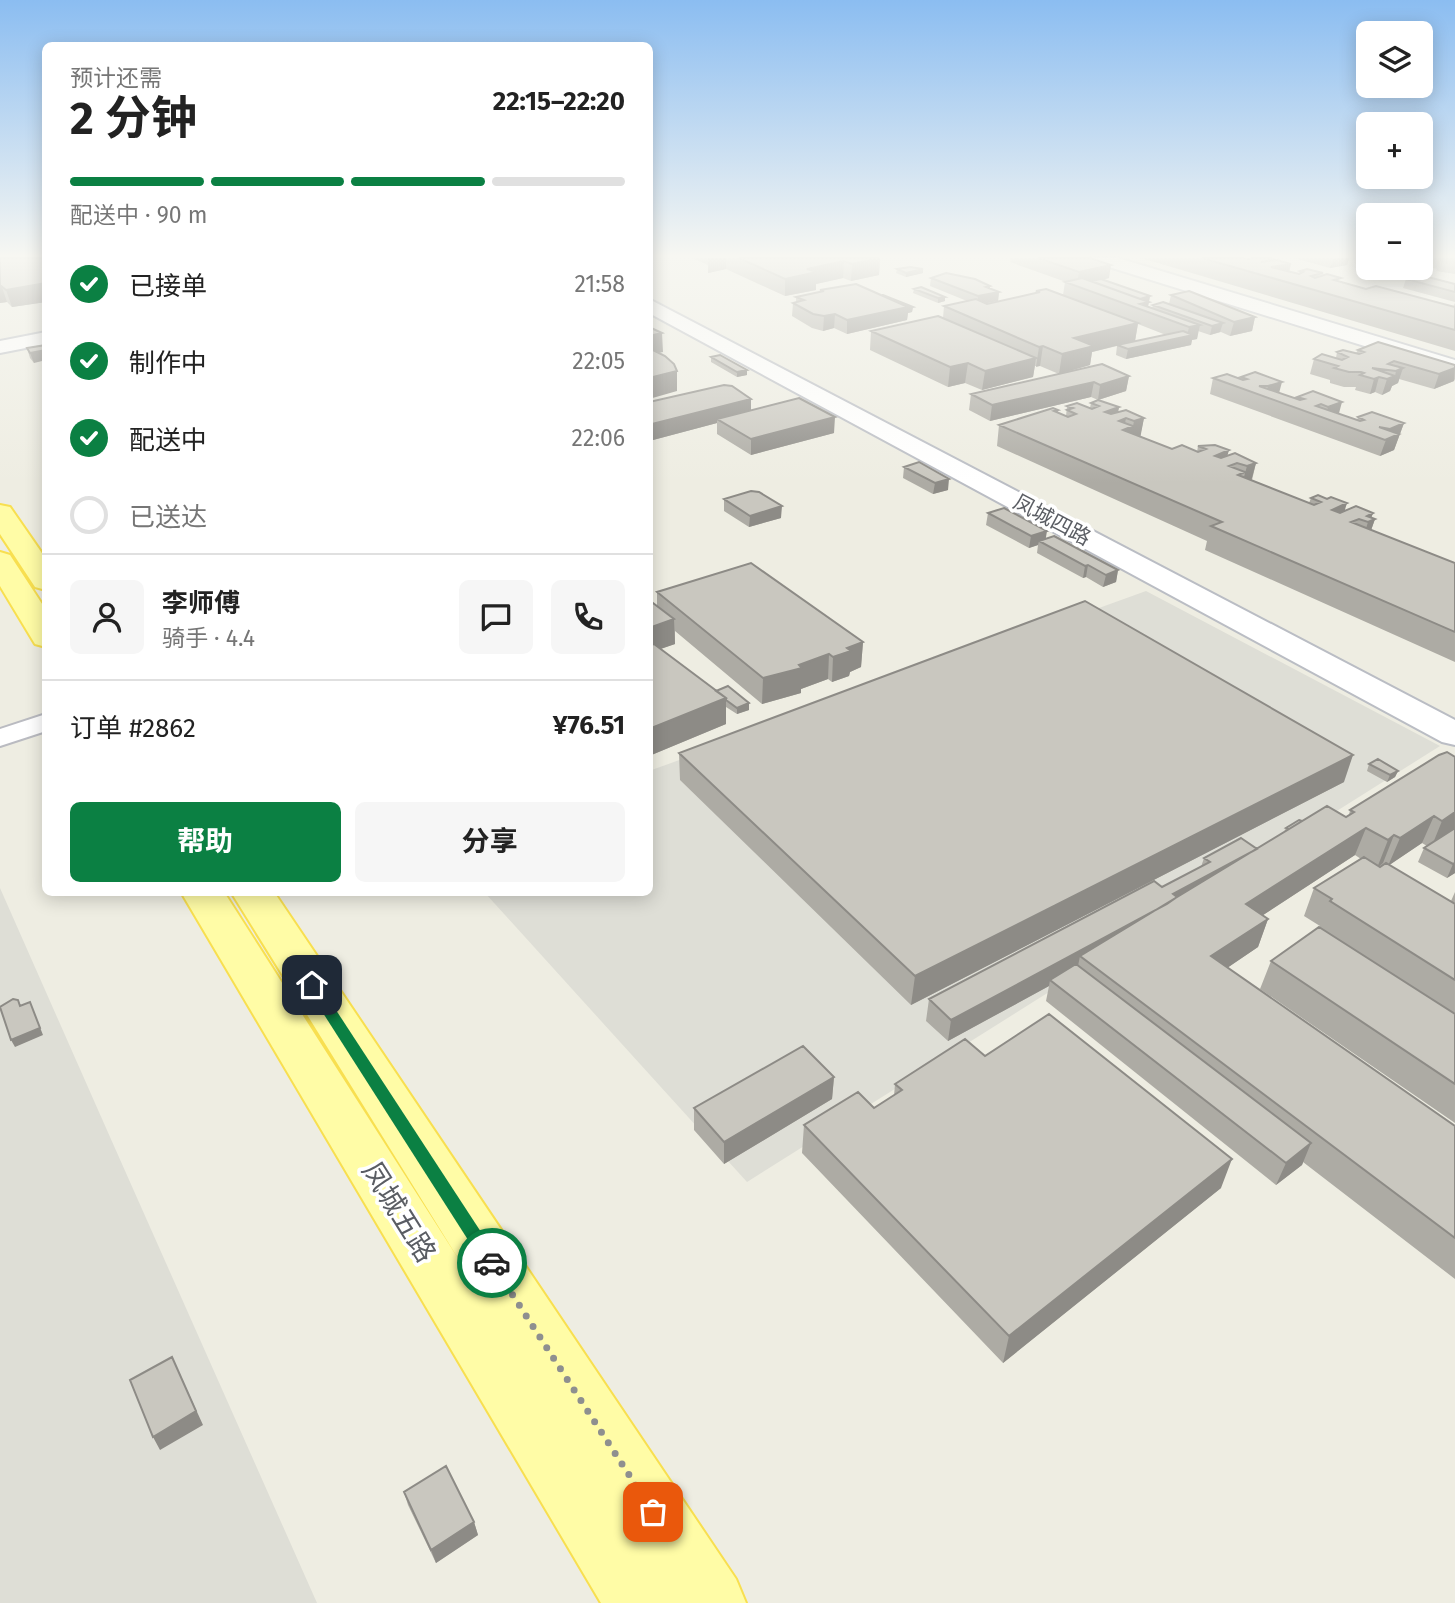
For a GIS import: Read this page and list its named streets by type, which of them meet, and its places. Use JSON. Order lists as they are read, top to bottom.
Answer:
{
  "streets": {
    "main road": ["凤城五路"],
    "street": ["凤城四路"]
  },
  "page": {
    "map_buttons": ["+", "−"],
    "heading": ["2 分钟", "预计还需", "22:15–22:20"],
    "panel": [
      "李师傅",
      "骑手 · 4.4",
      "订单 #2862",
      "¥76.51"
    ],
    "bar": "配送中 · 90 m",
    "list": [
      ["已接单", "21:58"],
      ["制作中", "22:05"],
      ["配送中", "22:06"],
      "已送达"
    ],
    "buttons": ["帮助", "分享"]
  }
}
